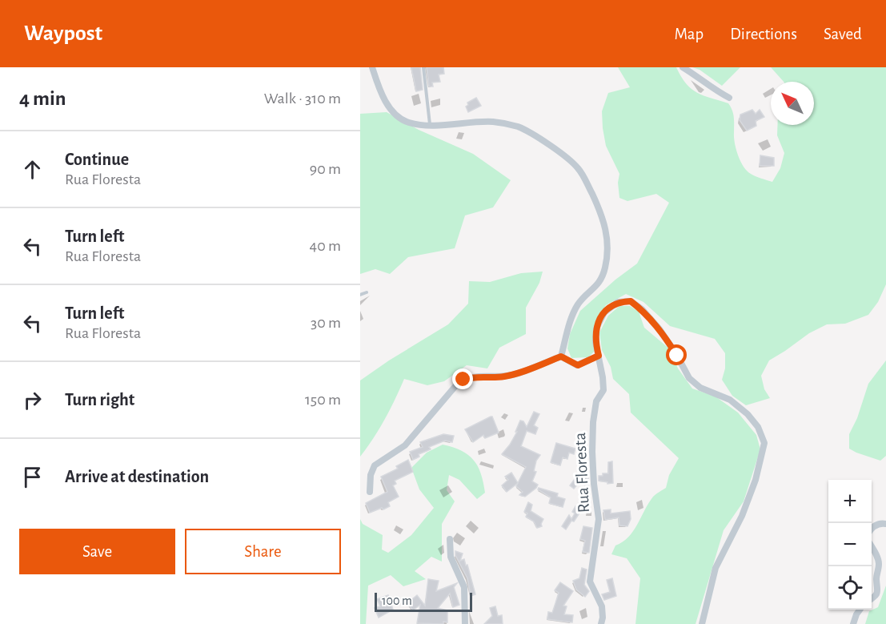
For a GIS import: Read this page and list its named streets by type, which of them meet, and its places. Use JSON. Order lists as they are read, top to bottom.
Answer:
{
  "streets": {
    "street": ["Rua Floresta"]
  },
  "scale_bar": "100 m",
  "north": "top left",
  "page": {
    "header": "Waypost",
    "nav": ["Map", "Directions", "Saved"],
    "heading": ["4 min", "Walk · 310 m"],
    "list": [
      ["Continue", "Rua Floresta", "90 m"],
      ["Turn left", "Rua Floresta", "40 m"],
      ["Turn left", "Rua Floresta", "30 m"],
      ["Turn right", "150 m"],
      "Arrive at destination"
    ],
    "map_buttons": ["+", "−"],
    "buttons": ["Save", "Share"],
    "scale": "100 m"
  }
}
